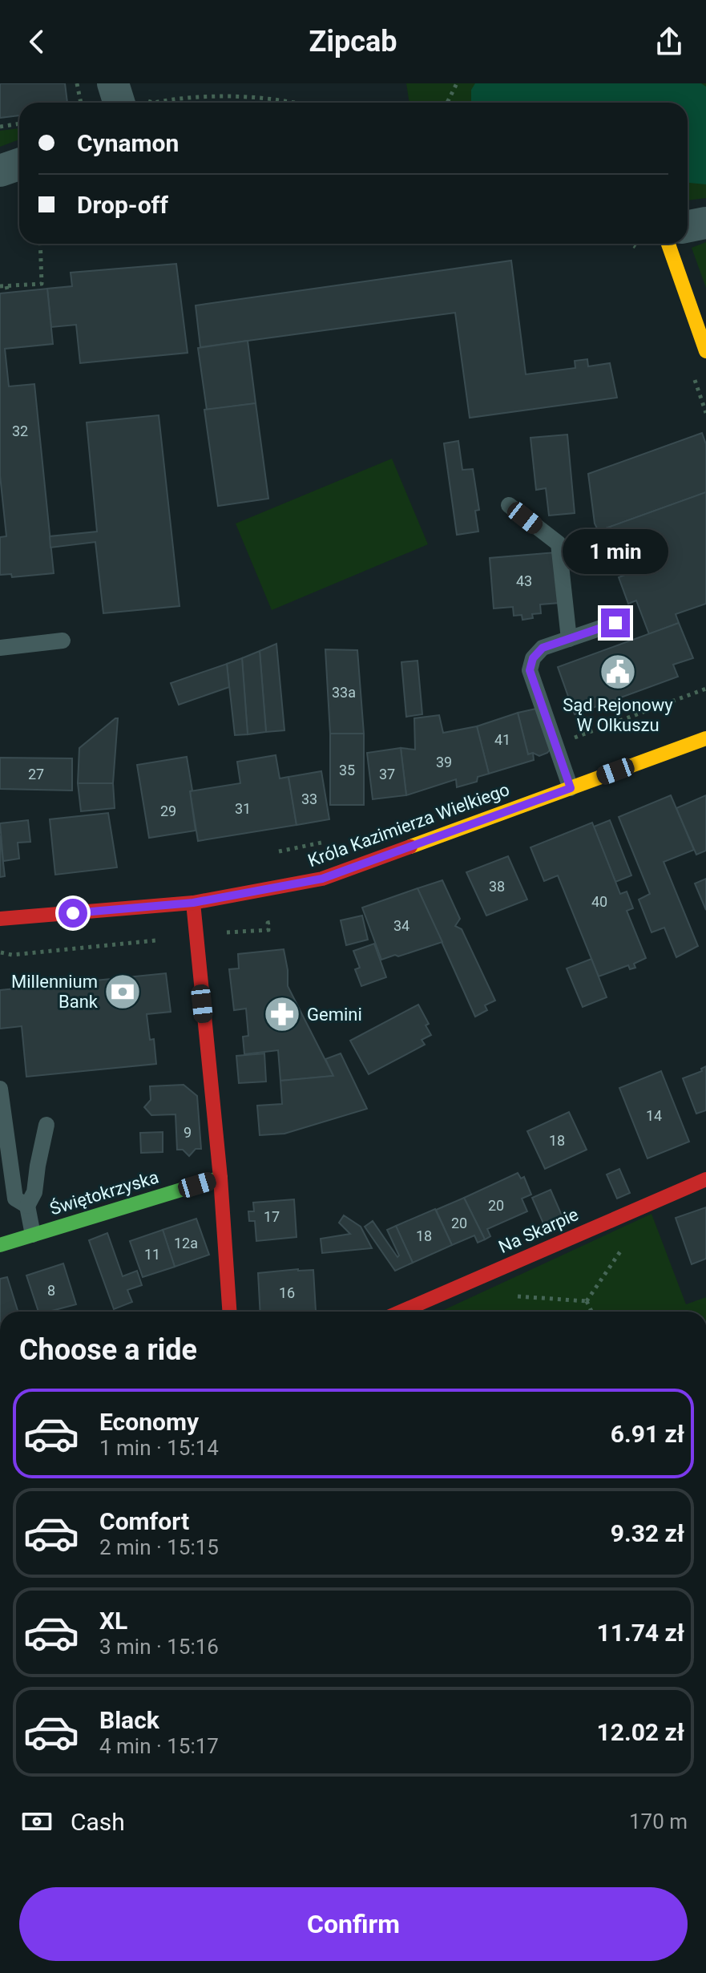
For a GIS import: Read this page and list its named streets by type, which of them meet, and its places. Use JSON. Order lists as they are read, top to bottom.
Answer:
{
  "streets": {
    "street": ["Króla Kazimierza Wielkiego", "Świętokrzyska", "Na Skarpie"]
  },
  "places": {
    "public building": ["Sąd Rejonowy W Olkuszu"],
    "bank": ["Millennium Bank"],
    "pharmacy": ["Gemini"]
  },
  "house_numbers": [
    "32",
    "43",
    "33a",
    "41",
    "39",
    "35",
    "27",
    "37",
    "33",
    "31",
    "29",
    "38",
    "40",
    "34",
    "14",
    "9",
    "18",
    "20",
    "17",
    "20",
    "18",
    "12a",
    "11",
    "8",
    "16"
  ],
  "page": {
    "header": "Zipcab",
    "banner": ["Cynamon", "Drop-off"],
    "bubble": "1 min",
    "heading": "Choose a ride",
    "list": [
      {
        "name": "Economy",
        "note": "1 min · 15:14",
        "value": "6.91 zł"
      },
      {
        "name": "Comfort",
        "note": "2 min · 15:15",
        "value": "9.32 zł"
      },
      {
        "name": "XL",
        "note": "3 min · 15:16",
        "value": "11.74 zł"
      },
      {
        "name": "Black",
        "note": "4 min · 15:17",
        "value": "12.02 zł"
      }
    ],
    "pay": ["Cash", "170 m"],
    "buttons": "Confirm"
  }
}
